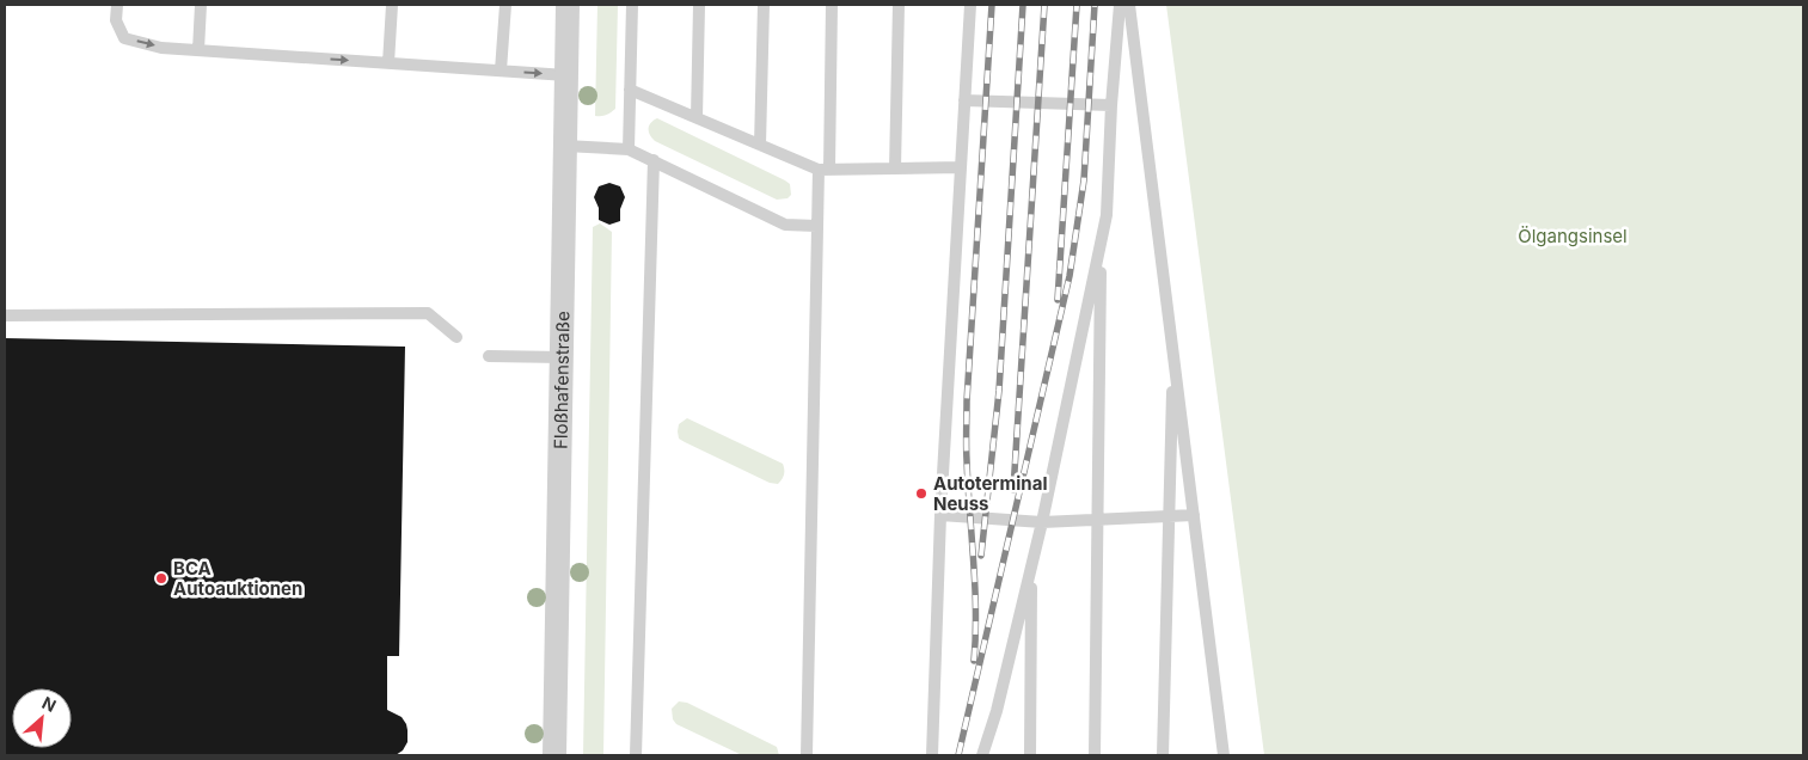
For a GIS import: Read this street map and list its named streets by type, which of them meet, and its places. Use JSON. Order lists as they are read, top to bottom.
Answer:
{
  "streets": {
    "street": ["Floßhafenstraße"]
  },
  "parks": ["Ölgangsinsel"],
  "places": ["Autoterminal Neuss", "BCA Autoauktionen"],
  "north": "top right"
}
